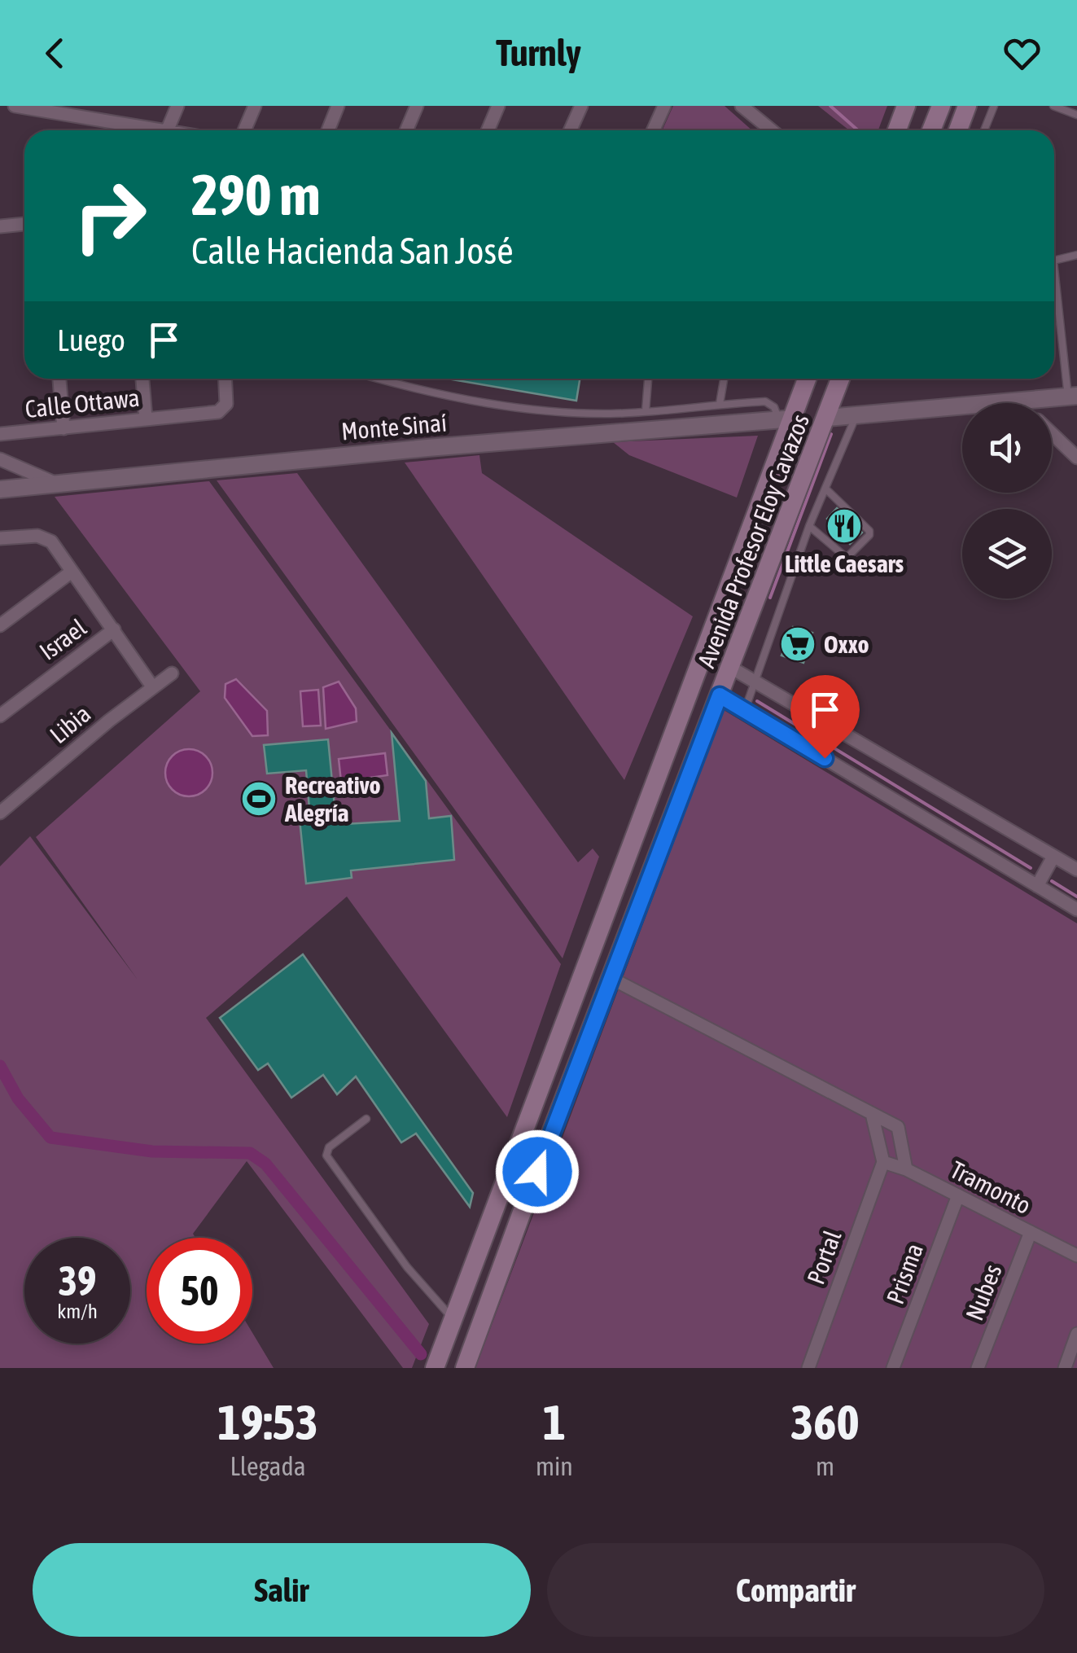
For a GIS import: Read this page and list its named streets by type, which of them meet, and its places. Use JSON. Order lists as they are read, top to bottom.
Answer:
{
  "streets": {
    "main road": ["Avenida Profesor Eloy Cavazos"],
    "street": [
      "Calle Ottawa",
      "Monte Sinaí",
      "Israel",
      "Libia",
      "Tramonto",
      "Portal",
      "Prisma",
      "Nubes"
    ]
  },
  "crossings": [
    ["Monte Sinaí", "Avenida Profesor Eloy Cavazos"],
    ["Tramonto", "Portal"],
    ["Tramonto", "Prisma"],
    ["Tramonto", "Nubes"]
  ],
  "places": {
    "restaurant": ["Little Caesars"],
    "supermarket": ["Oxxo"],
    "sports": ["Recreativo Alegría"]
  },
  "page": {
    "header": "Turnly",
    "turn": ["290 m", "Calle Hacienda San José"],
    "then": "Luego",
    "speed": "39 km/h",
    "limit": "50",
    "eta": [
      "19:53",
      "Llegada",
      "1",
      "min",
      "360",
      "m"
    ],
    "buttons": ["Salir", "Compartir"]
  }
}
